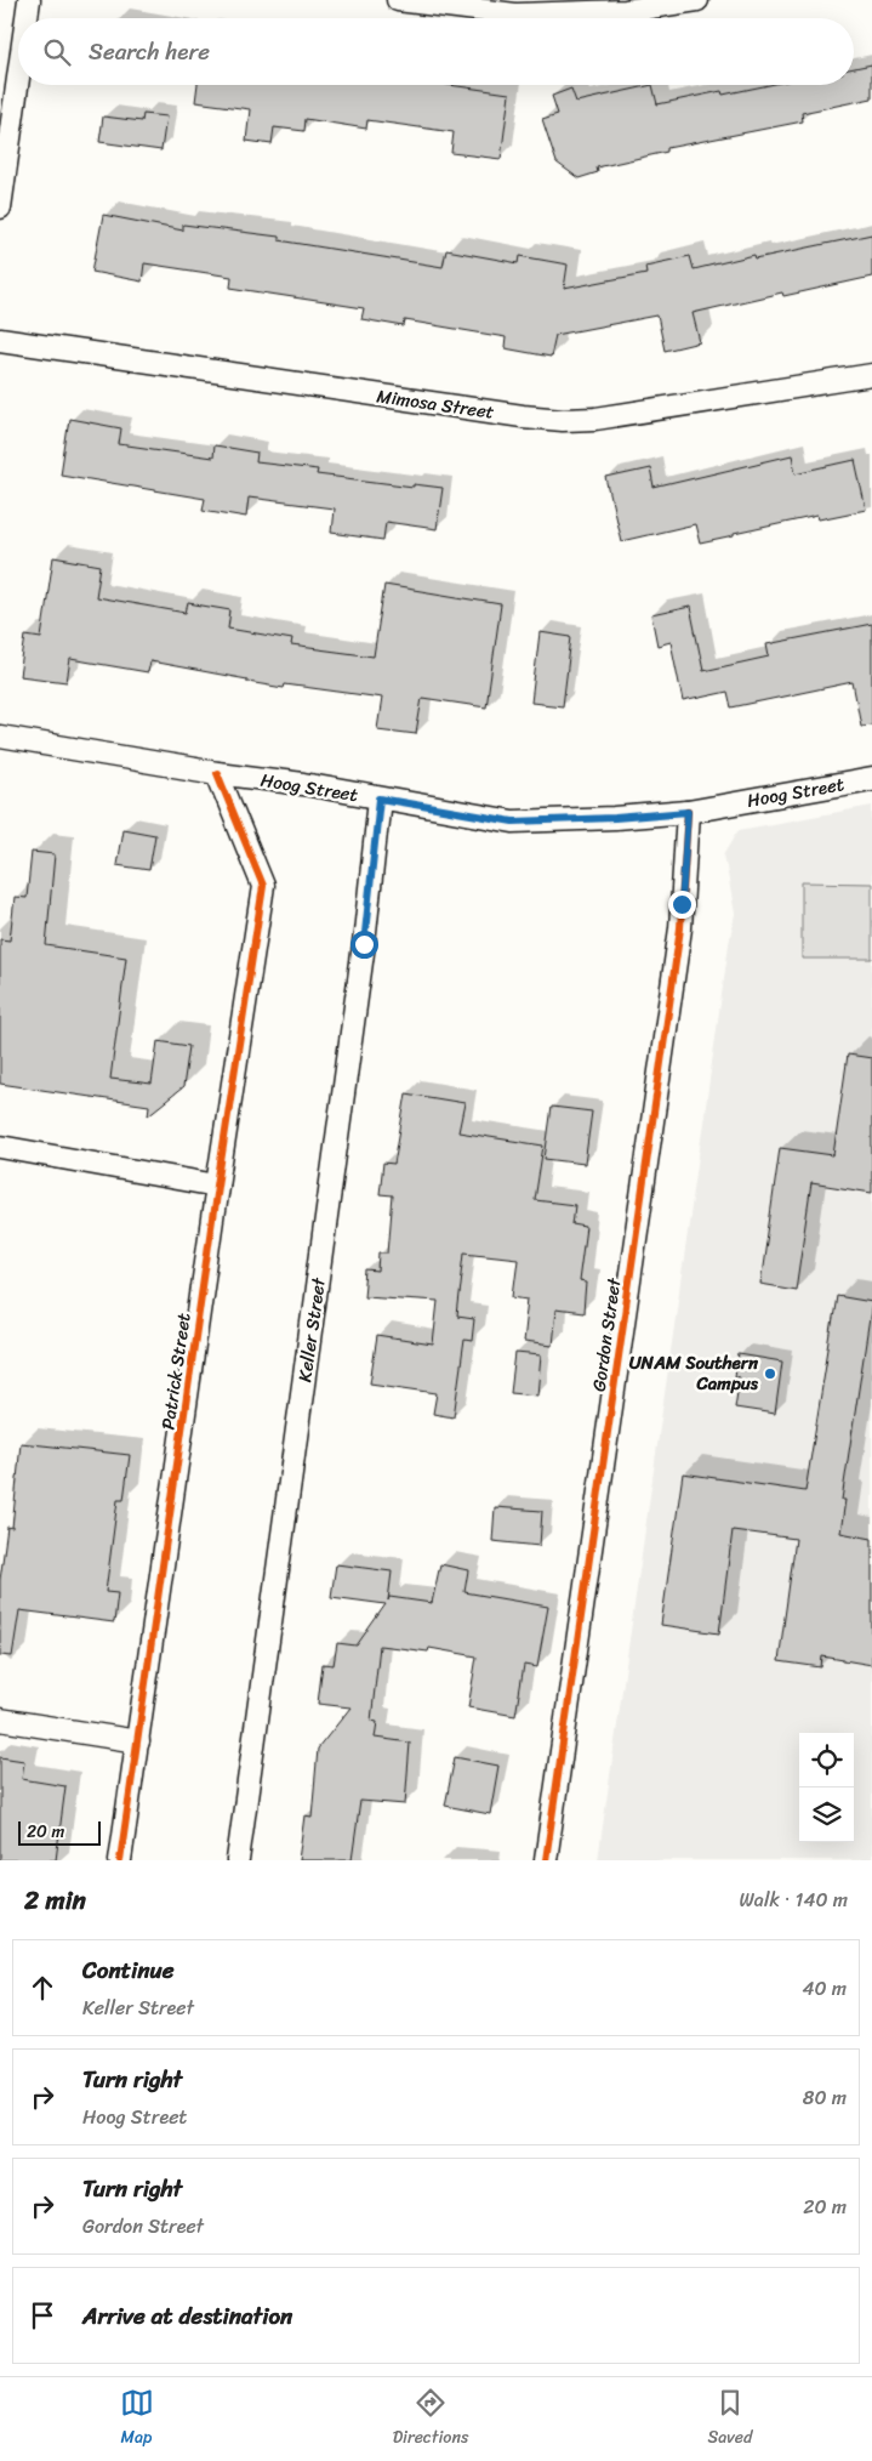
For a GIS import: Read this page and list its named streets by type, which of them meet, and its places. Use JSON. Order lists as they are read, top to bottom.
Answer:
{
  "streets": {
    "street": [
      "Mimosa Street",
      "Hoog Street",
      "Keller Street",
      "Gordon Street",
      "Patrick Street"
    ]
  },
  "crossings": [
    ["Hoog Street", "Keller Street"],
    ["Hoog Street", "Gordon Street"],
    ["Hoog Street", "Patrick Street"]
  ],
  "places": ["UNAM Southern Campus"],
  "scale_bar": "20 m",
  "page": {
    "search": "Search here",
    "scale": "20 m",
    "heading": ["2 min", "Walk · 140 m"],
    "list": [
      ["Continue", "Keller Street", "40 m"],
      ["Turn right", "Hoog Street", "80 m"],
      ["Turn right", "Gordon Street", "20 m"],
      "Arrive at destination"
    ],
    "nav": ["Map", "Directions", "Saved"]
  }
}
